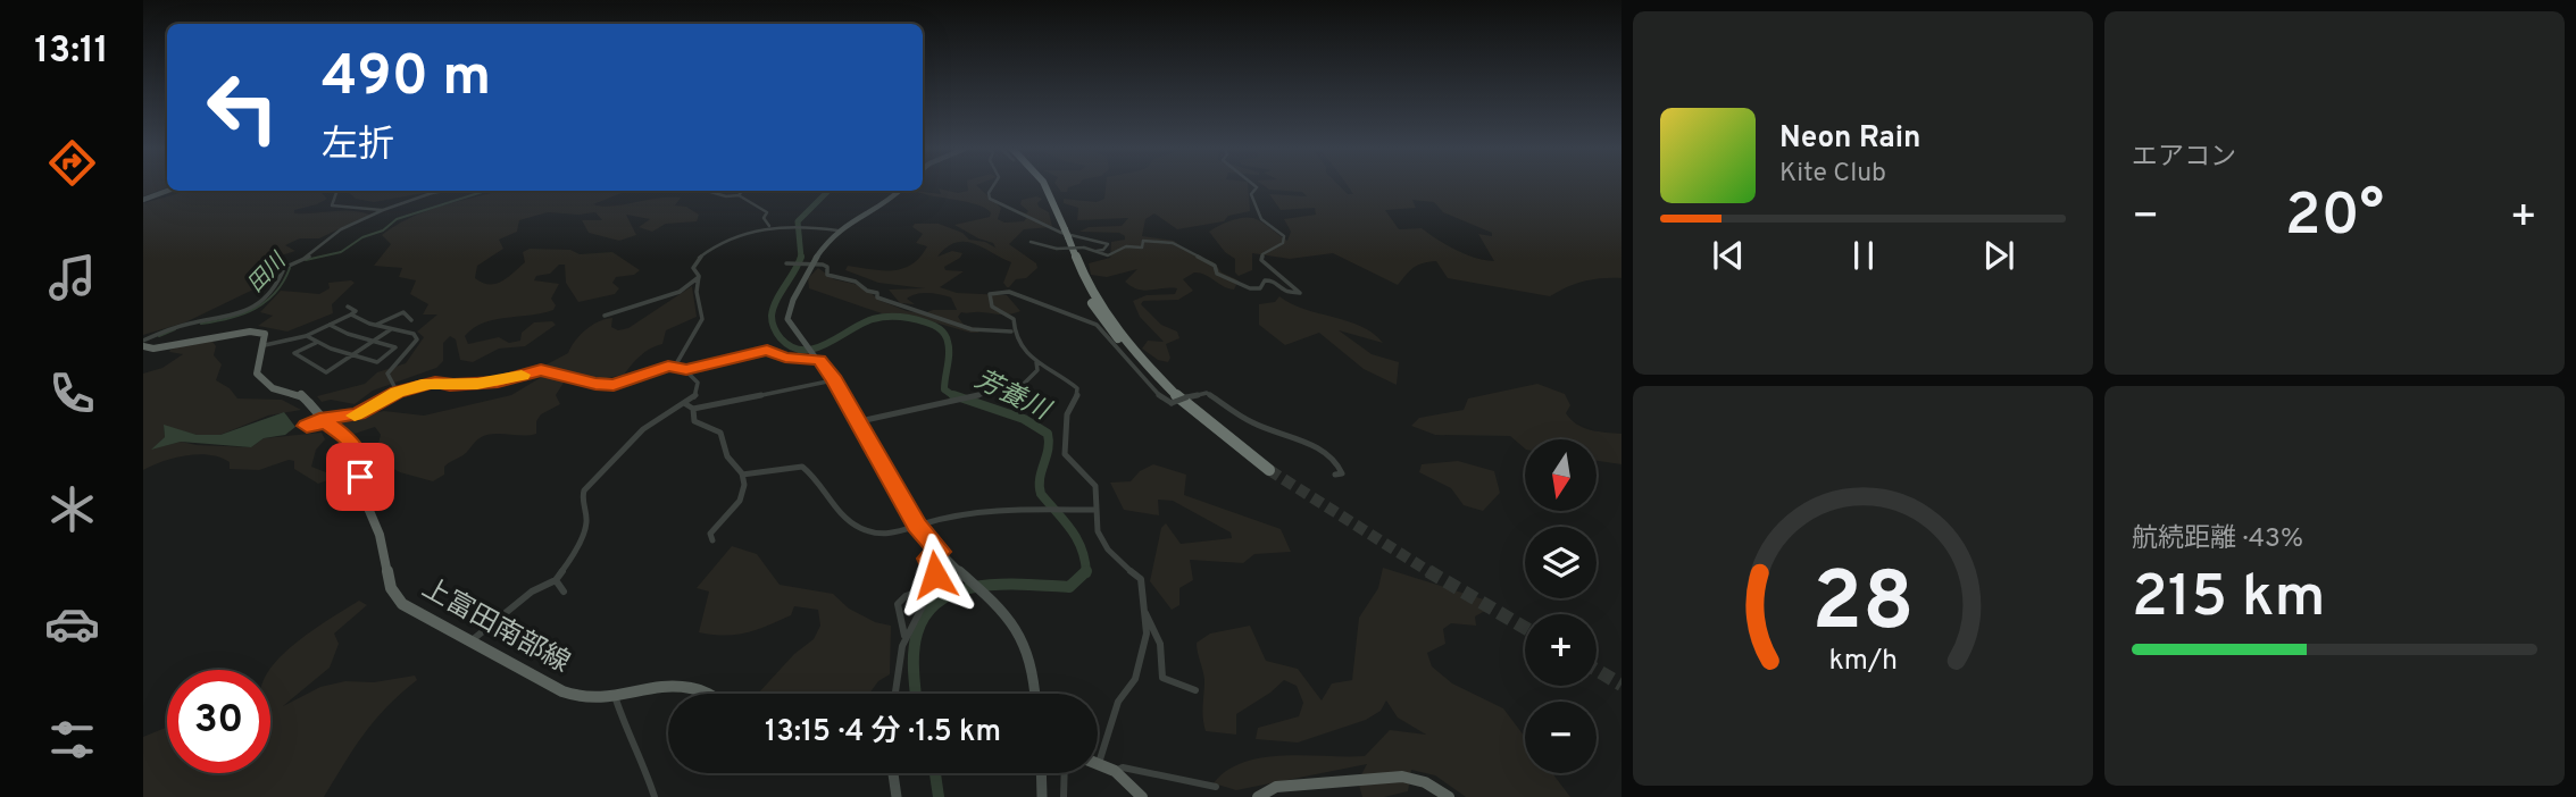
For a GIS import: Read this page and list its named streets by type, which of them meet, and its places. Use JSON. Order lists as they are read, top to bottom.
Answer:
{
  "streets": {
    "main road": ["上富田南部線"]
  },
  "water": ["田川", "芳養川"],
  "north": "bottom",
  "page": {
    "tabs": "13:11",
    "tile": [
      "エアコン",
      ["航続距離 · 43%", "215 km"]
    ],
    "turn": ["490 m", "左折"],
    "song": ["Neon Rain", "Kite Club"],
    "heat": ["−", "20°", "+"],
    "map_buttons": ["+", "−"],
    "limit": "30",
    "trip": "13:15 · 4 分 · 1.5 km",
    "gauge": ["28", "km/h"]
  }
}
